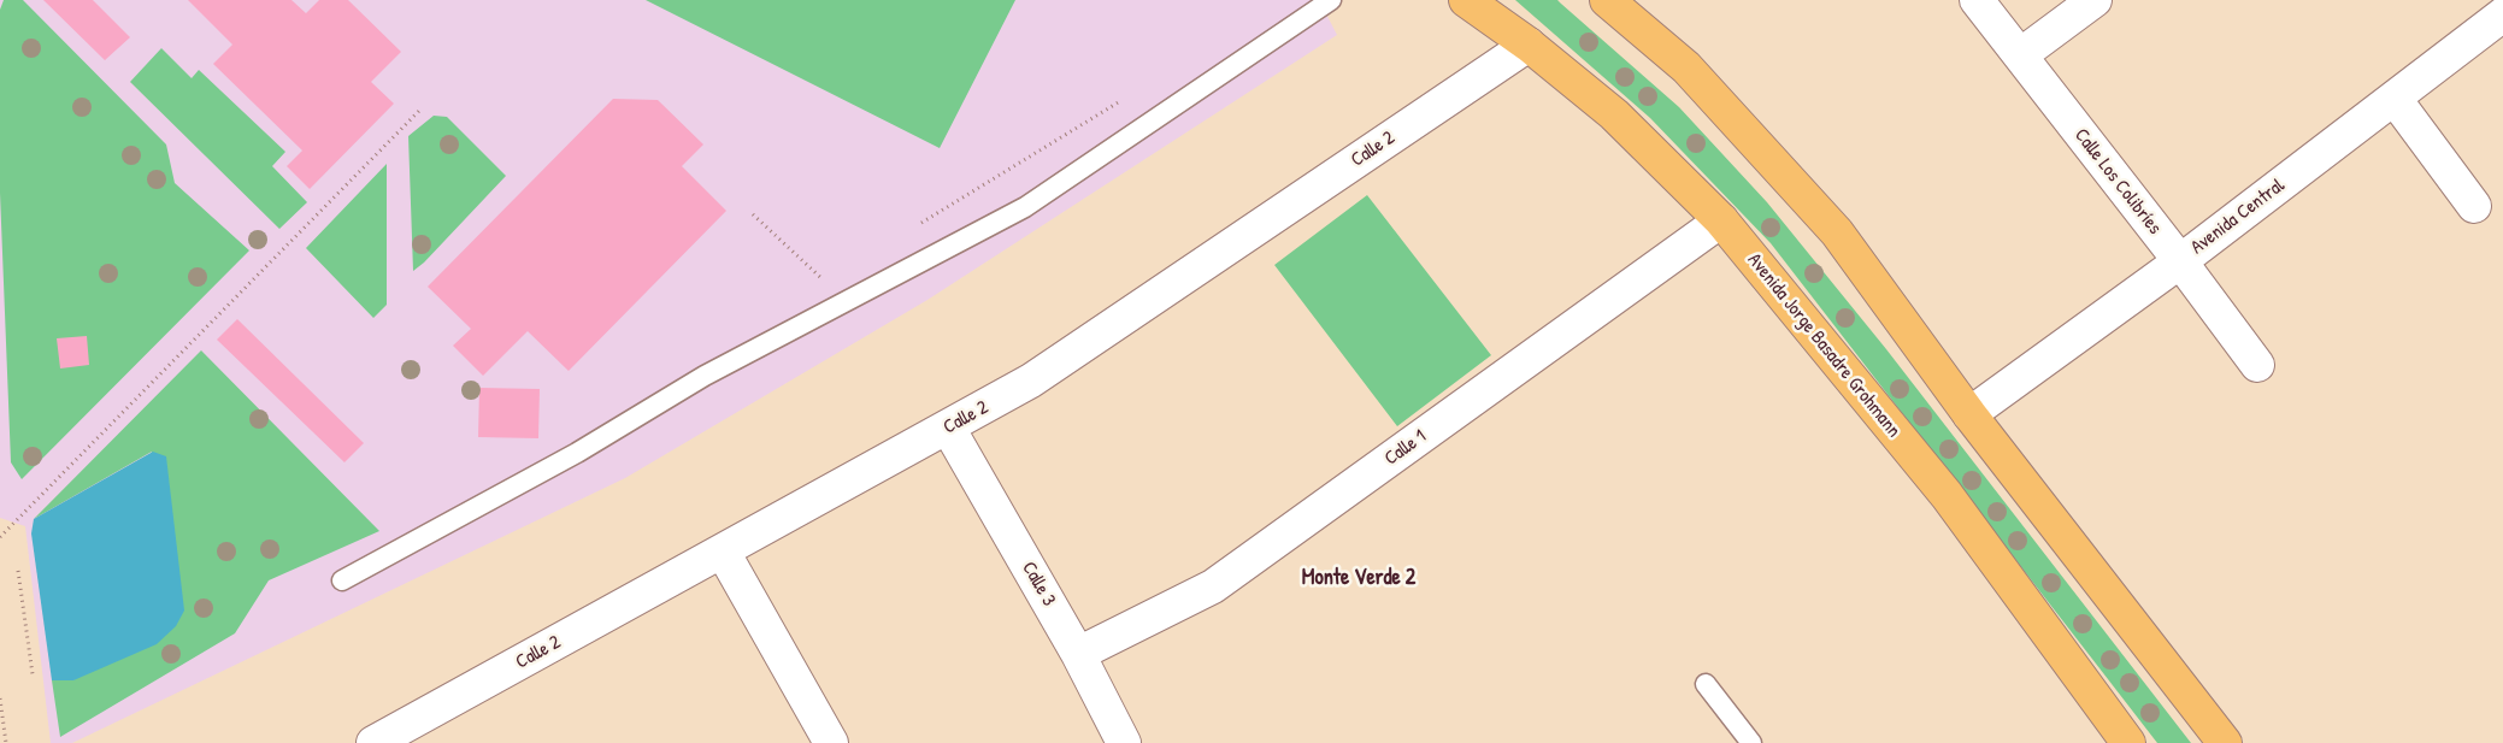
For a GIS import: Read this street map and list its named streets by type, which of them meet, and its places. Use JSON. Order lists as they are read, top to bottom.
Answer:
{
  "streets": {
    "highway": ["Avenida Jorge Basadre Grohmann"],
    "street": [
      "Calle 2",
      "Calle Los Colibríes",
      "Avenida Central",
      "Calle 1",
      "Calle 3"
    ]
  },
  "crossings": [
    ["Calle 2", "Avenida Jorge Basadre Grohmann"],
    ["Calle 2", "Calle 3"],
    ["Calle Los Colibríes", "Avenida Central"],
    ["Avenida Jorge Basadre Grohmann", "Calle 1"],
    ["Calle 1", "Calle 3"]
  ],
  "districts": ["Monte Verde 2"]
}
